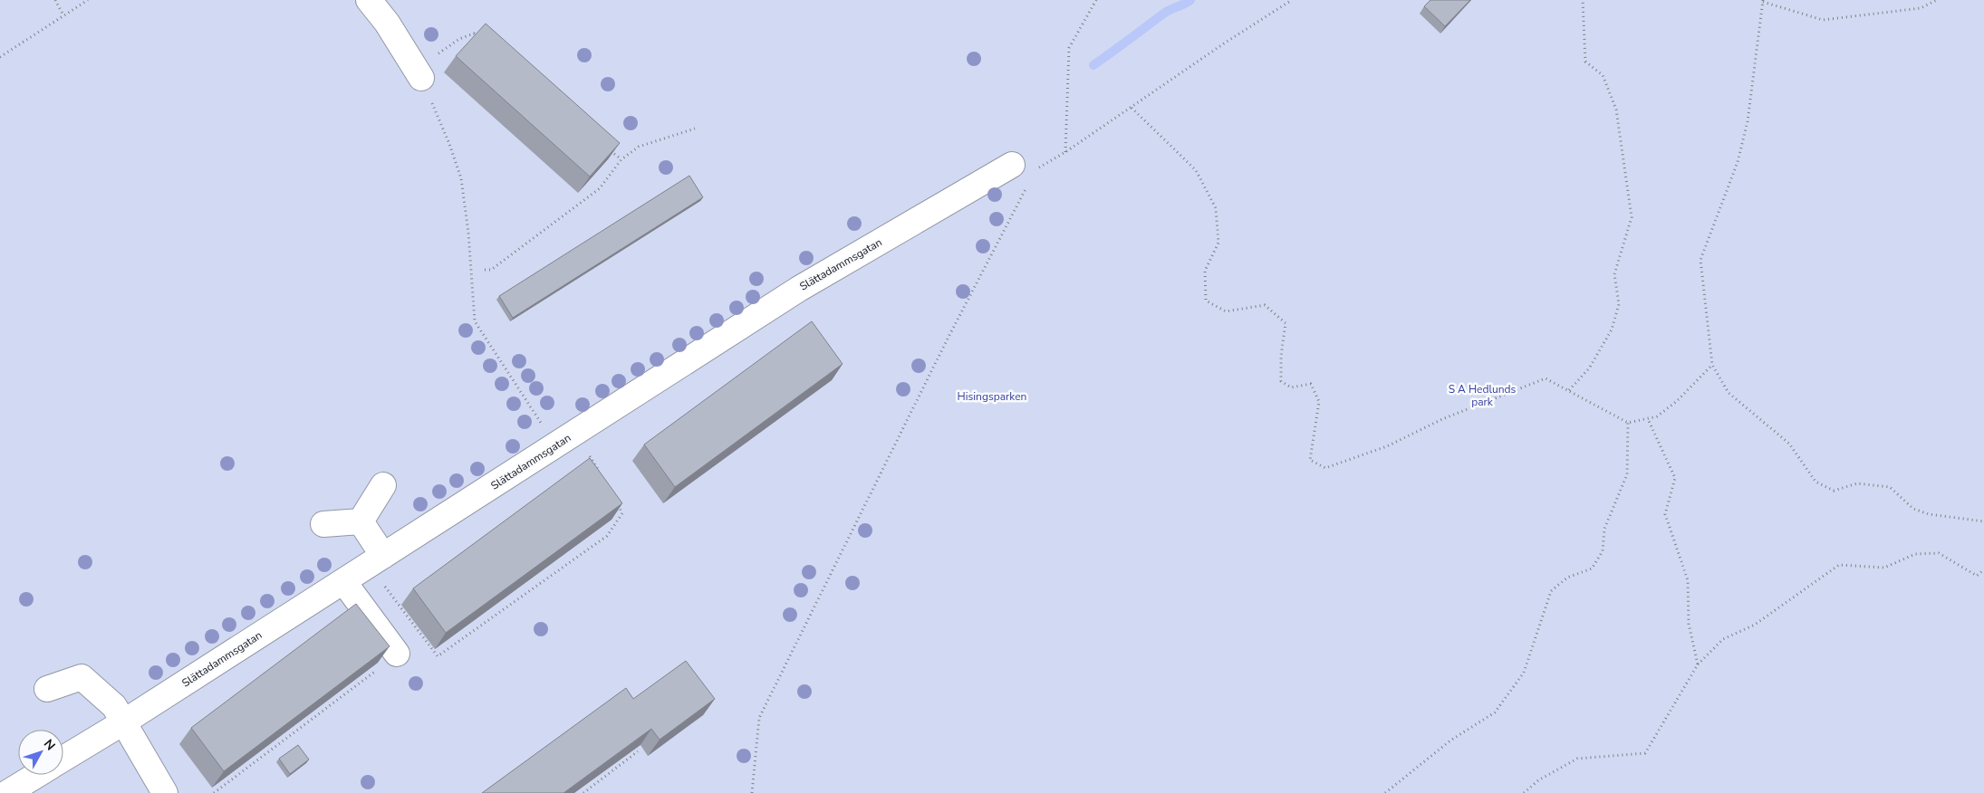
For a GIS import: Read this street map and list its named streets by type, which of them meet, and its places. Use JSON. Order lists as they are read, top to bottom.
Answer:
{
  "streets": {
    "street": ["Slättadammsgatan"]
  },
  "parks": ["S A Hedlunds park", "Hisingsparken"],
  "north": "top right"
}
